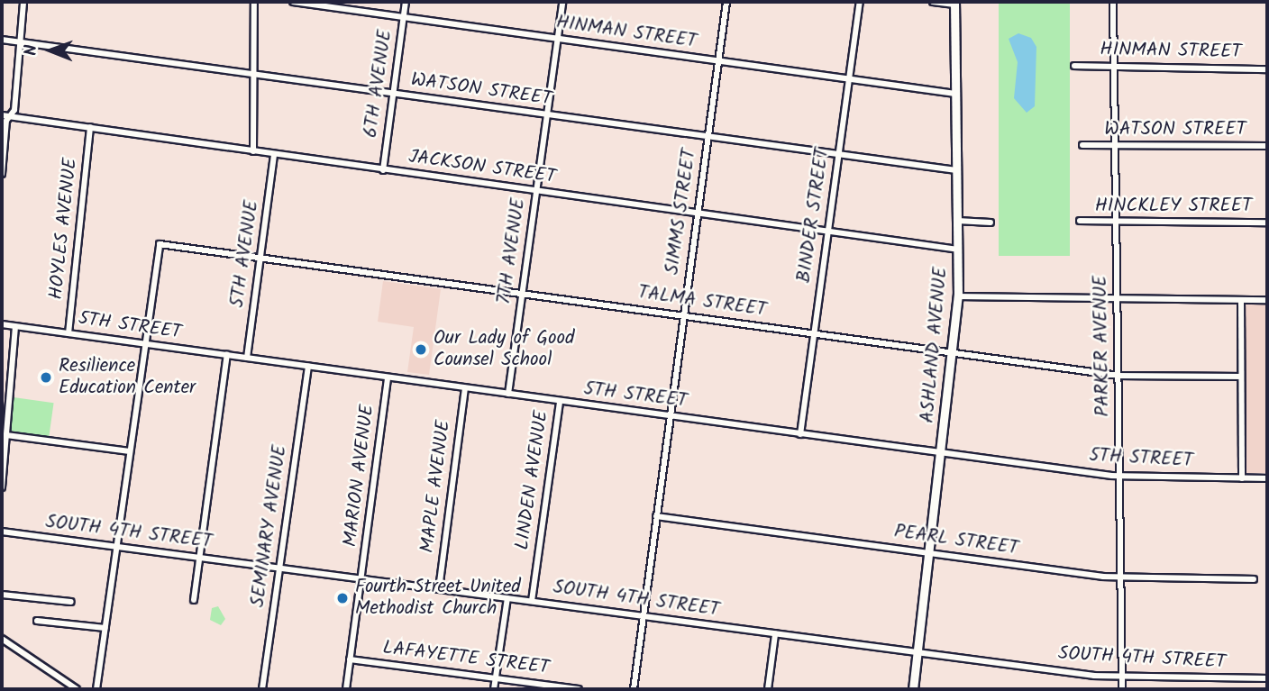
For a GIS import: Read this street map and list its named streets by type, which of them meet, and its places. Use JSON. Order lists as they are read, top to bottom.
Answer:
{
  "streets": {
    "street": [
      "HINMAN STREET",
      "6TH AVENUE",
      "WATSON STREET",
      "JACKSON STREET",
      "HINCKLEY STREET",
      "SIMMS STREET",
      "BINDER STREET",
      "HOYLES AVENUE",
      "7TH AVENUE",
      "5TH AVENUE",
      "TALMA STREET",
      "5TH STREET",
      "ASHLAND AVENUE",
      "PARKER AVENUE",
      "MARION AVENUE",
      "LINDEN AVENUE",
      "MAPLE AVENUE",
      "SEMINARY AVENUE",
      "SOUTH 4TH STREET",
      "PEARL STREET",
      "LAFAYETTE STREET"
    ]
  },
  "crossings": [
    ["HINMAN STREET", "6TH AVENUE"],
    ["HINMAN STREET", "SIMMS STREET"],
    ["HINMAN STREET", "BINDER STREET"],
    ["HINMAN STREET", "7TH AVENUE"],
    ["HINMAN STREET", "ASHLAND AVENUE"],
    ["HINMAN STREET", "PARKER AVENUE"],
    ["6TH AVENUE", "WATSON STREET"],
    ["6TH AVENUE", "JACKSON STREET"],
    ["WATSON STREET", "SIMMS STREET"],
    ["WATSON STREET", "BINDER STREET"],
    ["WATSON STREET", "7TH AVENUE"],
    ["WATSON STREET", "ASHLAND AVENUE"],
    ["WATSON STREET", "PARKER AVENUE"],
    ["JACKSON STREET", "SIMMS STREET"],
    ["JACKSON STREET", "BINDER STREET"],
    ["JACKSON STREET", "HOYLES AVENUE"],
    ["JACKSON STREET", "7TH AVENUE"],
    ["JACKSON STREET", "5TH AVENUE"],
    ["JACKSON STREET", "ASHLAND AVENUE"],
    ["HINCKLEY STREET", "PARKER AVENUE"],
    ["SIMMS STREET", "TALMA STREET"],
    ["SIMMS STREET", "5TH STREET"],
    ["SIMMS STREET", "SOUTH 4TH STREET"],
    ["SIMMS STREET", "PEARL STREET"],
    ["BINDER STREET", "TALMA STREET"],
    ["BINDER STREET", "5TH STREET"],
    ["HOYLES AVENUE", "5TH STREET"],
    ["7TH AVENUE", "TALMA STREET"],
    ["7TH AVENUE", "5TH STREET"],
    ["5TH AVENUE", "TALMA STREET"],
    ["5TH AVENUE", "5TH STREET"],
    ["TALMA STREET", "5TH STREET"],
    ["TALMA STREET", "ASHLAND AVENUE"],
    ["TALMA STREET", "PARKER AVENUE"],
    ["5TH STREET", "ASHLAND AVENUE"],
    ["5TH STREET", "PARKER AVENUE"],
    ["5TH STREET", "MARION AVENUE"],
    ["5TH STREET", "LINDEN AVENUE"],
    ["5TH STREET", "MAPLE AVENUE"],
    ["5TH STREET", "SEMINARY AVENUE"],
    ["ASHLAND AVENUE", "SOUTH 4TH STREET"],
    ["ASHLAND AVENUE", "PEARL STREET"],
    ["PARKER AVENUE", "SOUTH 4TH STREET"],
    ["PARKER AVENUE", "PEARL STREET"],
    ["MARION AVENUE", "SOUTH 4TH STREET"],
    ["MARION AVENUE", "LAFAYETTE STREET"],
    ["LINDEN AVENUE", "SOUTH 4TH STREET"],
    ["MAPLE AVENUE", "SOUTH 4TH STREET"],
    ["SEMINARY AVENUE", "SOUTH 4TH STREET"]
  ],
  "places": ["Our Lady of Good Counsel School", "Resilience Education Center", "Fourth Street United Methodist Church"],
  "north": "left"
}
